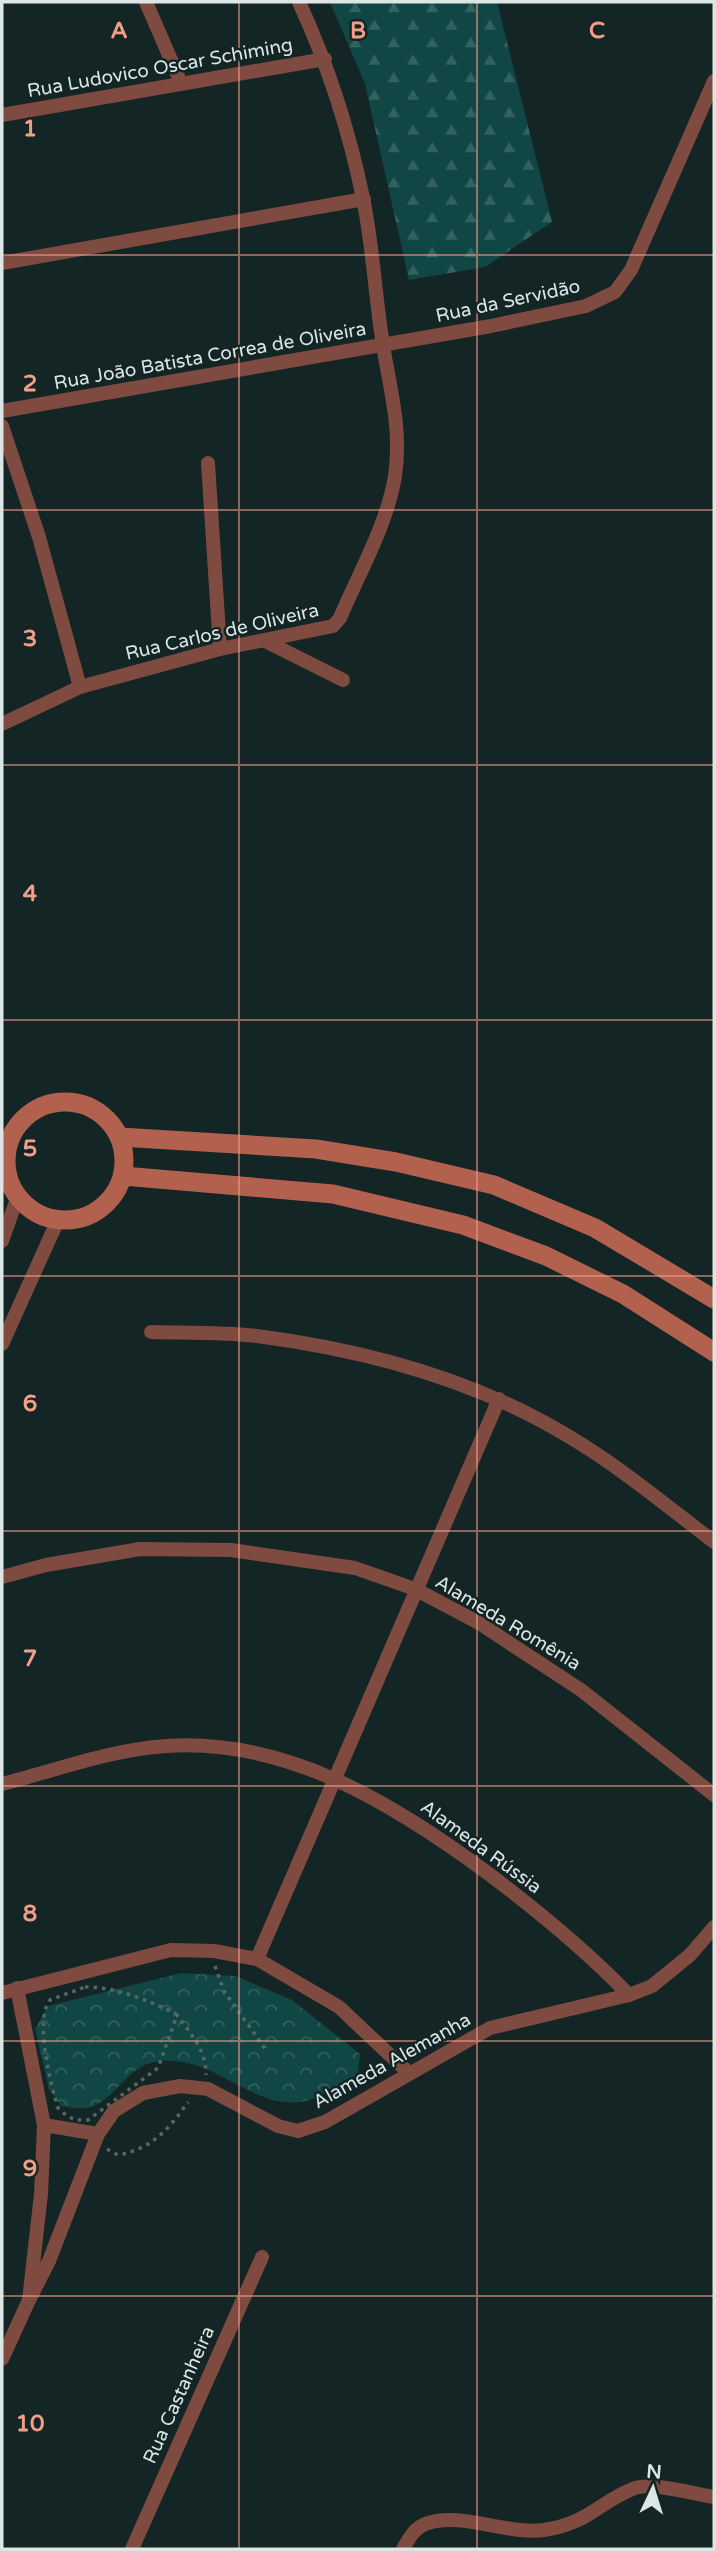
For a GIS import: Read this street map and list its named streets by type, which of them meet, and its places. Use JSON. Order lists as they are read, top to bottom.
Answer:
{
  "streets": {
    "street": [
      "Rua Ludovico Oscar Schiming",
      "Rua da Servidão",
      "Rua João Batista Correa de Oliveira",
      "Rua Carlos de Oliveira",
      "Alameda Romênia",
      "Alameda Rússia",
      "Alameda Alemanha",
      "Rua Castanheira"
    ]
  },
  "crossings": [
    ["Rua da Servidão", "Rua João Batista Correa de Oliveira"],
    ["Rua da Servidão", "Rua Carlos de Oliveira"],
    ["Rua João Batista Correa de Oliveira", "Rua Carlos de Oliveira"],
    ["Alameda Rússia", "Alameda Alemanha"]
  ],
  "north": "top",
  "grid": {
    "columns": ["A", "B", "C"],
    "rows": [
      "1",
      "2",
      "3",
      "4",
      "5",
      "6",
      "7",
      "8",
      "9",
      "10"
    ]
  }
}
